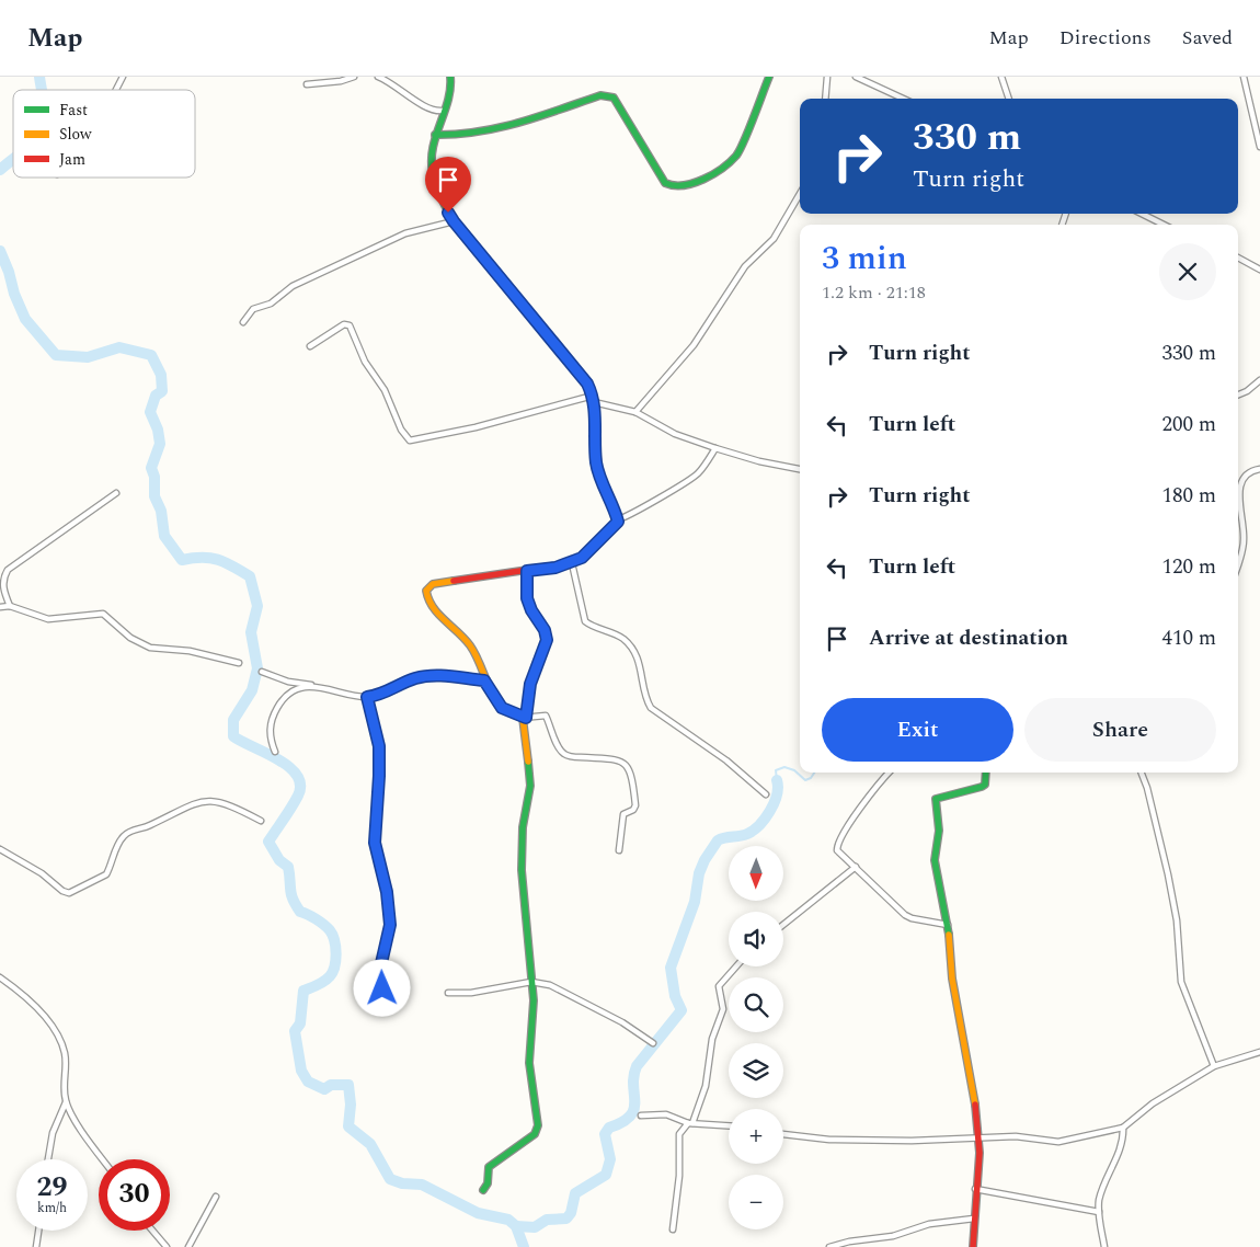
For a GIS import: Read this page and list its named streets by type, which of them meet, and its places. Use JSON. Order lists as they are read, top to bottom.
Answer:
{
  "legend": ["Fast", "Slow", "Jam"],
  "north": "bottom",
  "page": {
    "header": "Map",
    "nav": ["Map", "Directions", "Saved"],
    "turn": ["330 m", "Turn right"],
    "heading": ["3 min", "1.2 km · 21:18"],
    "list": [
      {
        "name": "Turn right",
        "value": "330 m"
      },
      {
        "name": "Turn left",
        "value": "200 m"
      },
      {
        "name": "Turn right",
        "value": "180 m"
      },
      {
        "name": "Turn left",
        "value": "120 m"
      },
      {
        "name": "Arrive at destination",
        "value": "410 m"
      }
    ],
    "buttons": ["Exit", "Share"],
    "map_buttons": ["+", "−"],
    "speed": "29 km/h",
    "limit": "30"
  }
}
